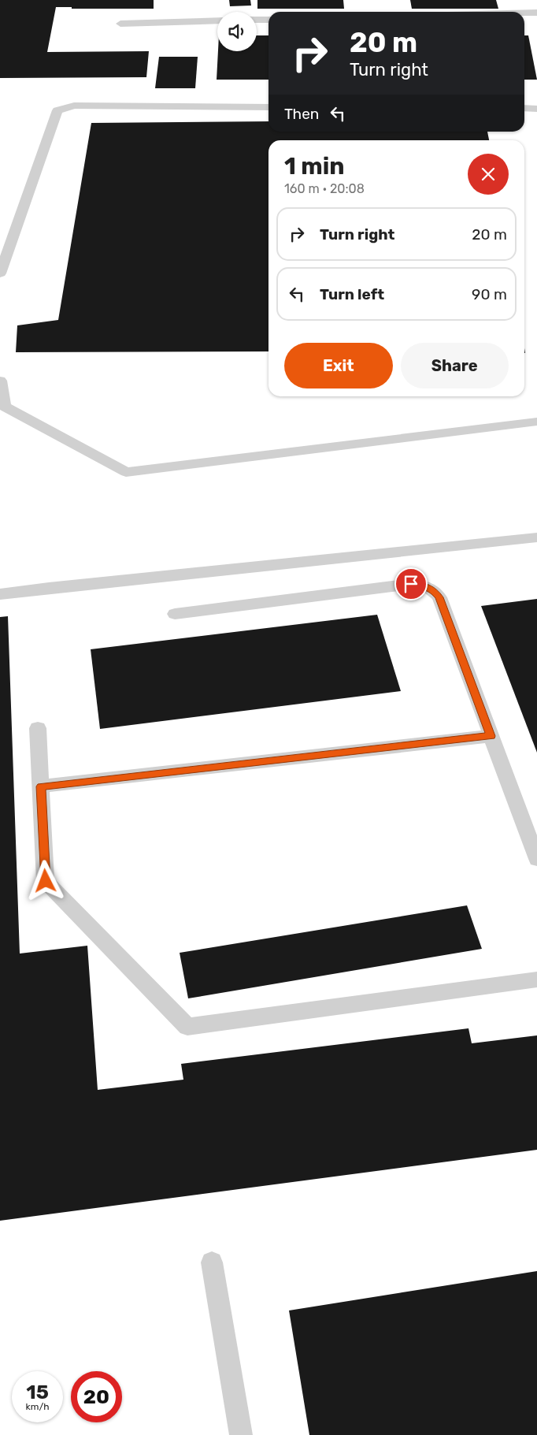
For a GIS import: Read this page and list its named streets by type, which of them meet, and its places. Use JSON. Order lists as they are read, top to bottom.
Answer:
{
  "page": {
    "turn": ["20 m", "Turn right"],
    "then": "Then",
    "heading": ["1 min", "160 m · 20:08"],
    "list": [
      {
        "name": "Turn right",
        "value": "20 m"
      },
      {
        "name": "Turn left",
        "value": "90 m"
      }
    ],
    "buttons": ["Exit", "Share"],
    "speed": "15 km/h",
    "limit": "20"
  }
}
